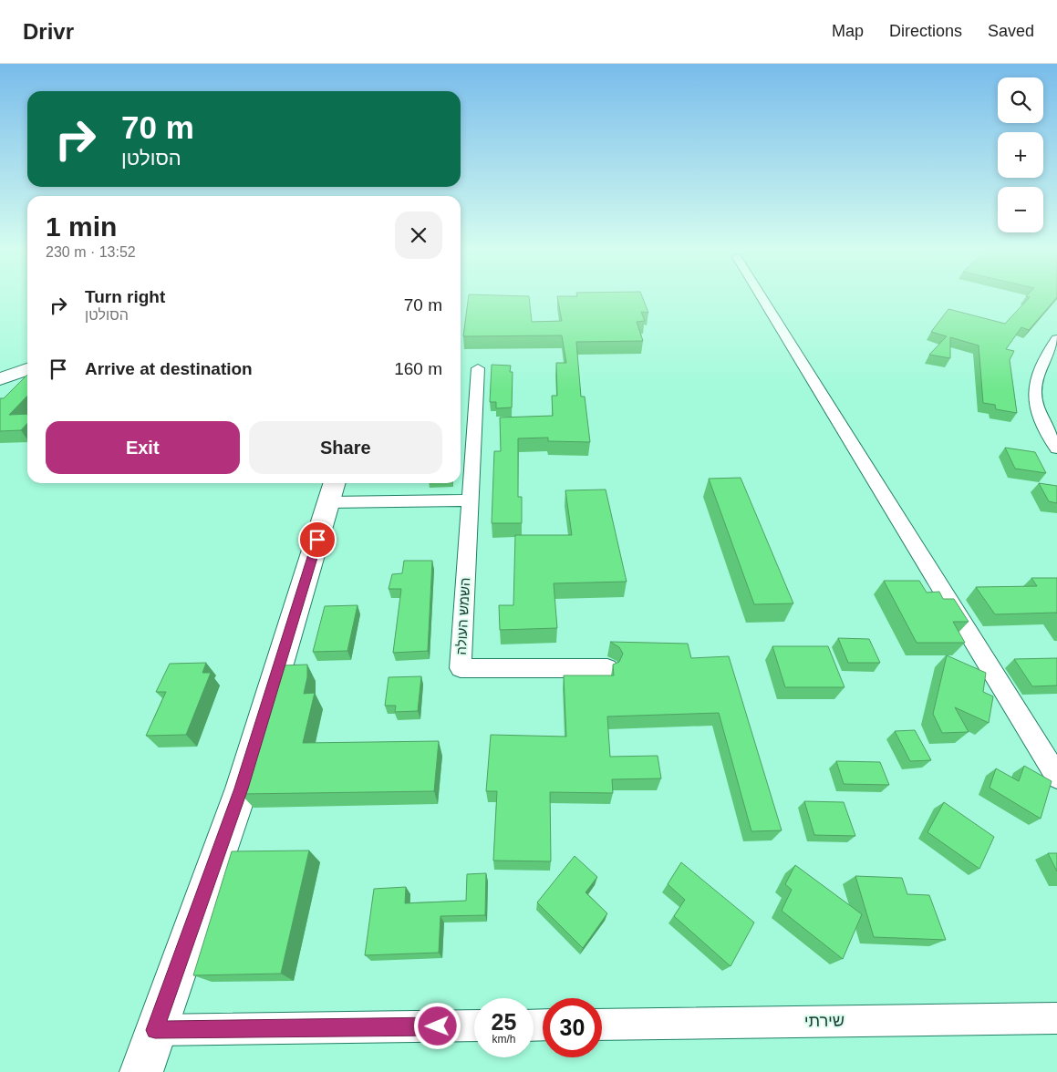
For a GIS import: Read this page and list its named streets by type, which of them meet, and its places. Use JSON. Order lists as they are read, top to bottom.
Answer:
{
  "streets": {
    "street": ["השמש העולה", "שירתי"]
  },
  "page": {
    "header": "Drivr",
    "nav": ["Map", "Directions", "Saved"],
    "map_buttons": ["+", "−"],
    "turn": ["70 m", "הסולטן"],
    "heading": ["1 min", "230 m · 13:52"],
    "list": [
      {
        "name": "Turn right",
        "note": "הסולטן",
        "value": "70 m"
      },
      {
        "name": "Arrive at destination",
        "value": "160 m"
      }
    ],
    "buttons": ["Exit", "Share"],
    "speed": "25 km/h",
    "limit": "30"
  }
}
